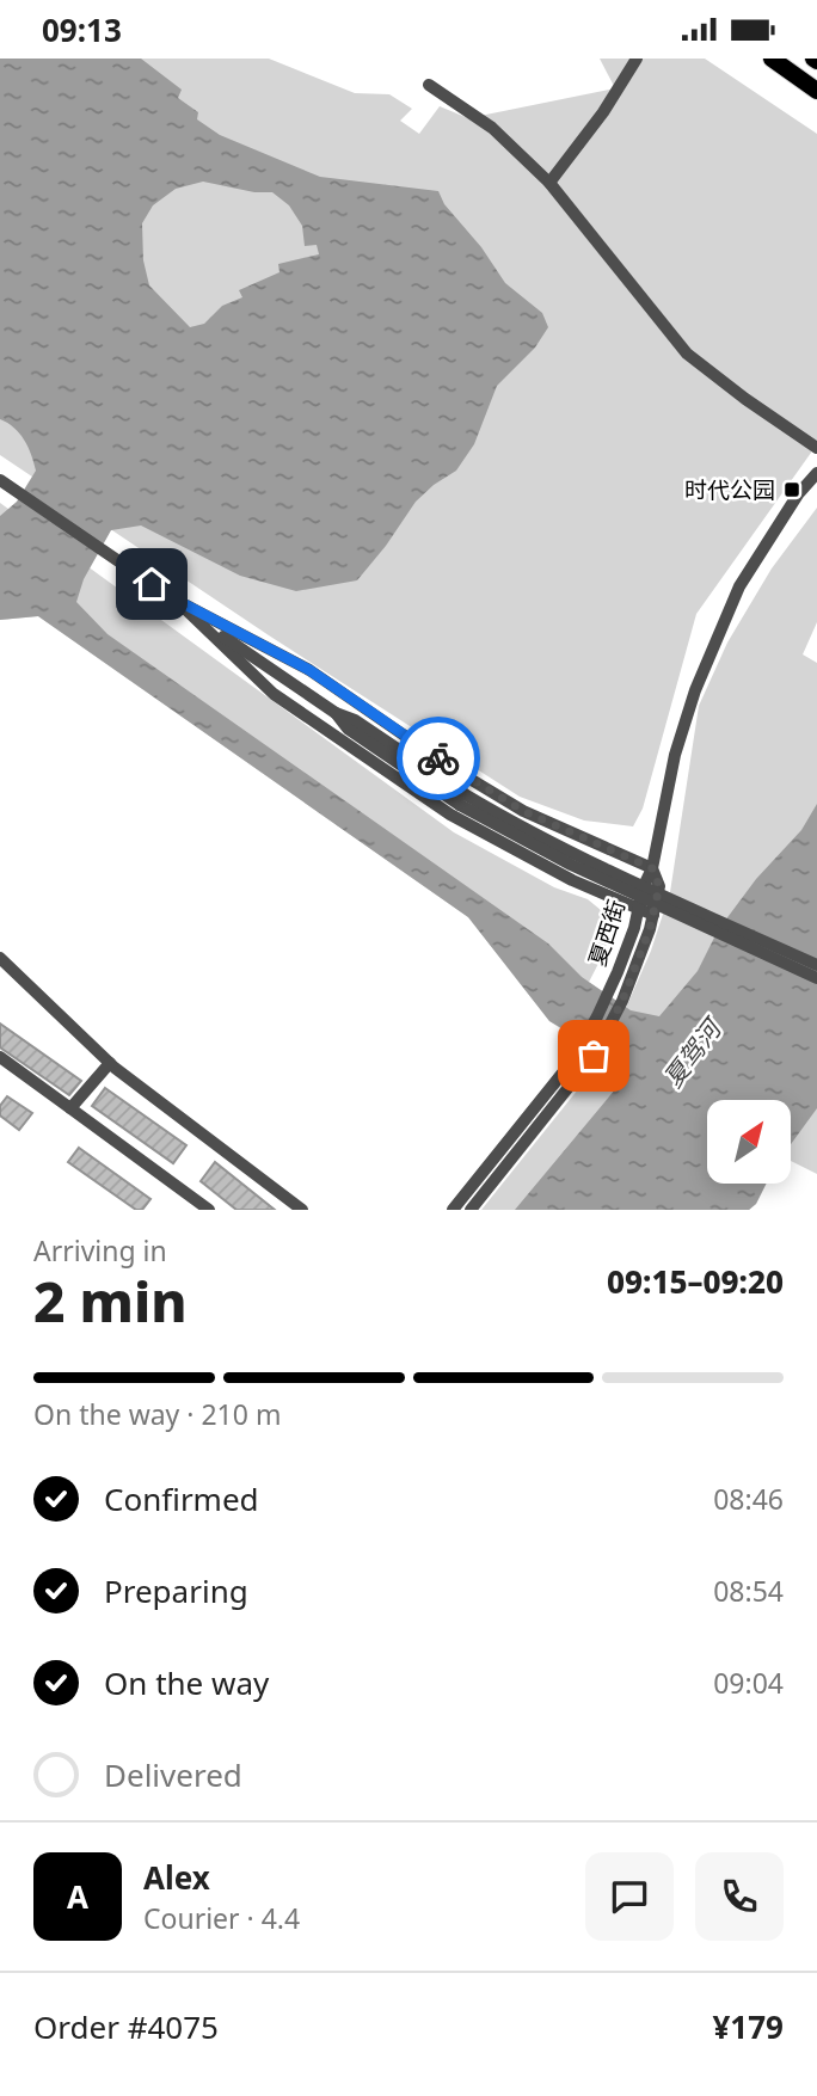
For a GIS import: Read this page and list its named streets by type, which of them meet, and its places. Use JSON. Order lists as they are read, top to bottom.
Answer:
{
  "streets": {
    "street": ["夏西街"]
  },
  "water": ["夏驾河"],
  "places": {
    "transit": ["时代公园"]
  },
  "north": "top right",
  "page": {
    "status": "09:13",
    "heading": ["2 min", "Arriving in", "09:15–09:20"],
    "panel": [
      "Alex",
      "Courier · 4.4",
      "Order #4075",
      "¥179"
    ],
    "bar": "On the way · 210 m",
    "list": [
      ["Confirmed", "08:46"],
      ["Preparing", "08:54"],
      ["On the way", "09:04"],
      "Delivered"
    ],
    "round": "A"
  }
}
